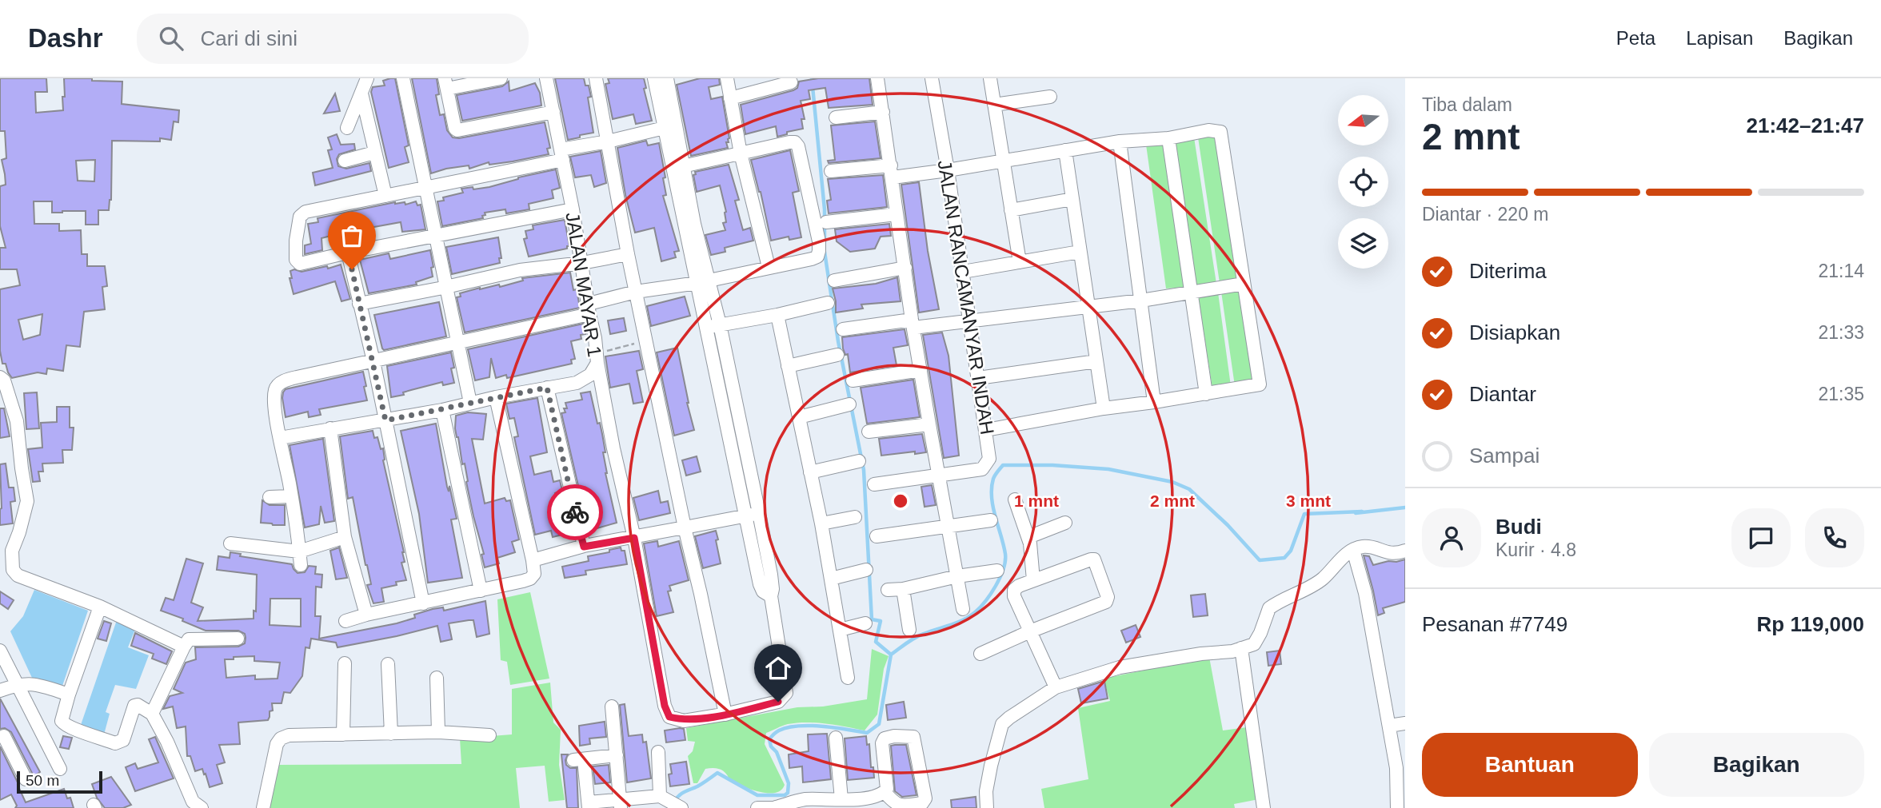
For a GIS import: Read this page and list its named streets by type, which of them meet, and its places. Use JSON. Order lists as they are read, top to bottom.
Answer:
{
  "streets": {
    "street": ["JALAN MAYAR 1", "JALAN RANCAMANYAR INDAH"]
  },
  "scale_bar": "50 m",
  "north": "left",
  "page": {
    "header": "Dashr",
    "search": "Cari di sini",
    "nav": ["Peta", "Lapisan", "Bagikan"],
    "heading": ["2 mnt", "Tiba dalam", "21:42–21:47"],
    "panel": [
      "Budi",
      "Kurir · 4.8",
      "Pesanan #7749",
      "Rp 119,000"
    ],
    "bar": "Diantar · 220 m",
    "list": [
      ["Diterima", "21:14"],
      ["Disiapkan", "21:33"],
      ["Diantar", "21:35"],
      "Sampai"
    ],
    "buttons": ["Bantuan", "Bagikan"],
    "scale": "50 m"
  },
  "rings": ["1 mnt", "2 mnt", "3 mnt"]
}
